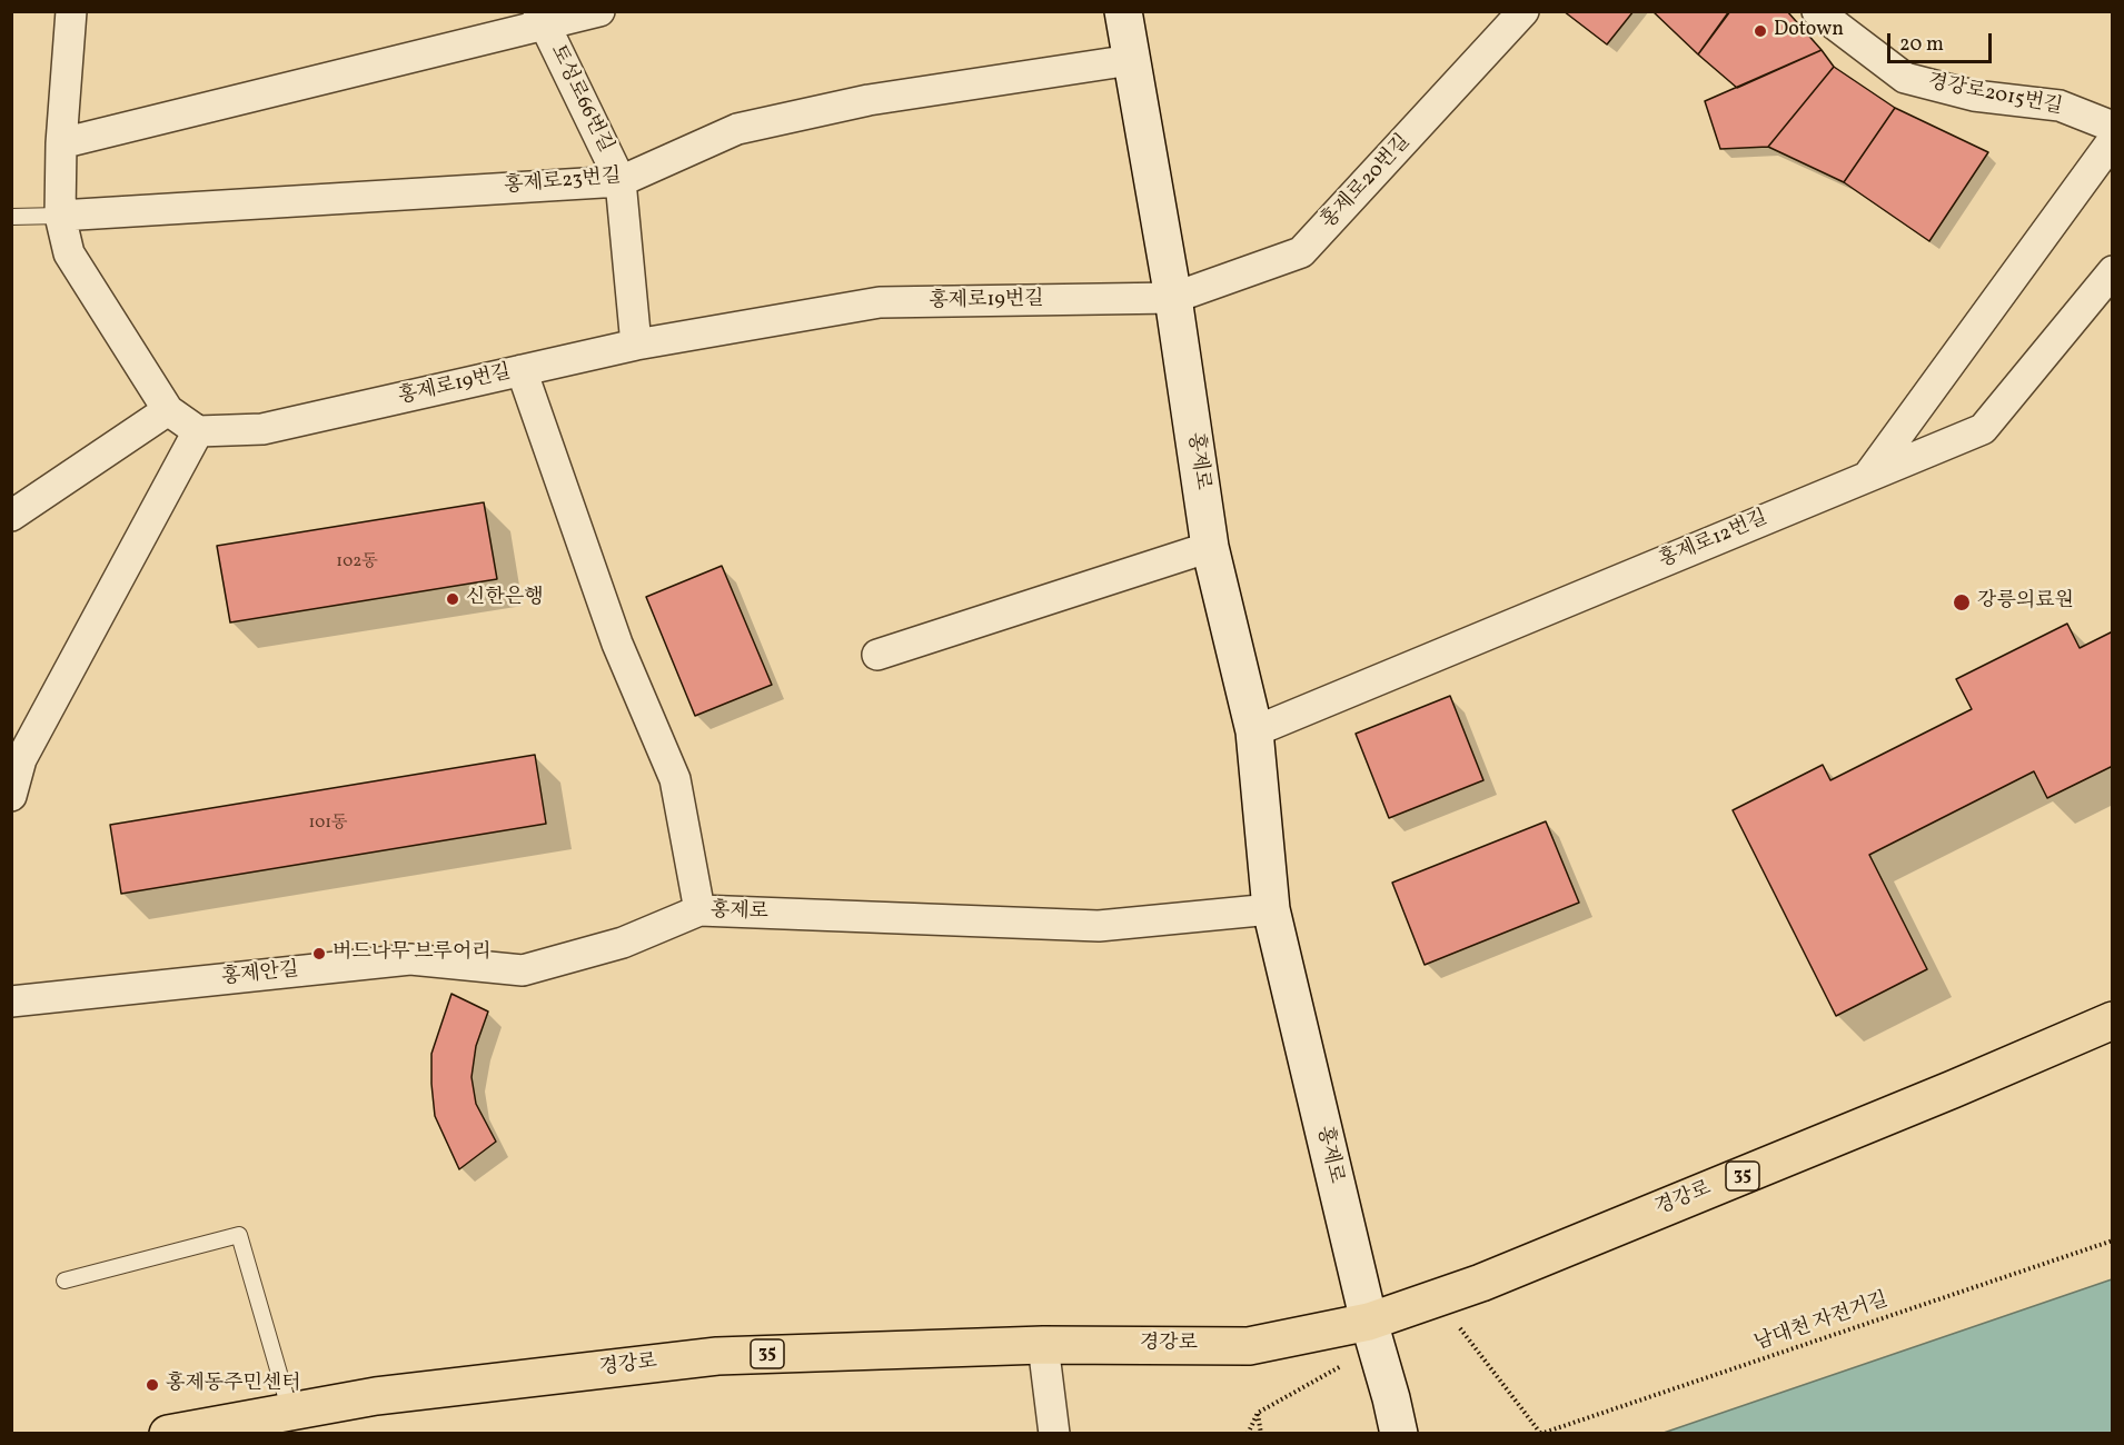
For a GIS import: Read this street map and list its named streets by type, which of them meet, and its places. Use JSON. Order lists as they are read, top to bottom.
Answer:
{
  "streets": {
    "main road": ["35", "경강로"],
    "street": [
      "경강로2015번길",
      "토성로66번길",
      "홍제로23번길",
      "홍제로20번길",
      "홍제로19번길",
      "홍제로",
      "홍제로12번길",
      "홍제안길"
    ],
    "path": ["남대천 자전거길"]
  },
  "crossings": [
    ["토성로66번길", "홍제로23번길"],
    ["토성로66번길", "홍제로19번길"],
    ["홍제로23번길", "홍제로"],
    ["홍제로20번길", "홍제로19번길"],
    ["홍제로20번길", "홍제로"],
    ["홍제로19번길", "홍제로"],
    ["홍제로", "홍제로12번길"],
    ["홍제로", "홍제안길"],
    ["홍제로", "경강로"]
  ],
  "places": [
    "Dotown",
    "신한은행",
    "강릉의료원",
    "버드나무 브루어리",
    "홍제동주민센터"
  ],
  "house_numbers": ["102동", "101동"],
  "scale_bar": "20 m"
}
